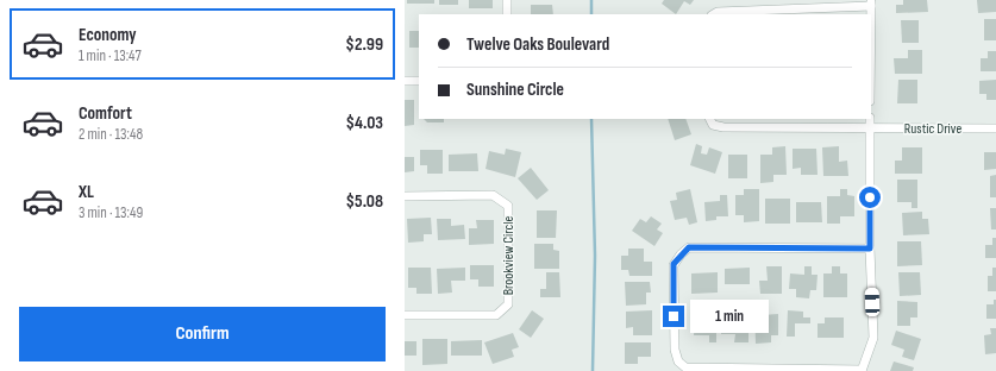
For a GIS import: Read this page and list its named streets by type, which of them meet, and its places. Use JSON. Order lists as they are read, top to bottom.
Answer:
{
  "streets": {
    "street": ["Rustic Drive", "Brookview Circle"]
  },
  "page": {
    "list": [
      {
        "name": "Economy",
        "note": "1 min · 13:47",
        "value": "$2.99"
      },
      {
        "name": "Comfort",
        "note": "2 min · 13:48",
        "value": "$4.03"
      },
      {
        "name": "XL",
        "note": "3 min · 13:49",
        "value": "$5.08"
      }
    ],
    "banner": ["Twelve Oaks Boulevard", "Sunshine Circle"],
    "buttons": "Confirm",
    "bubble": "1 min"
  }
}
